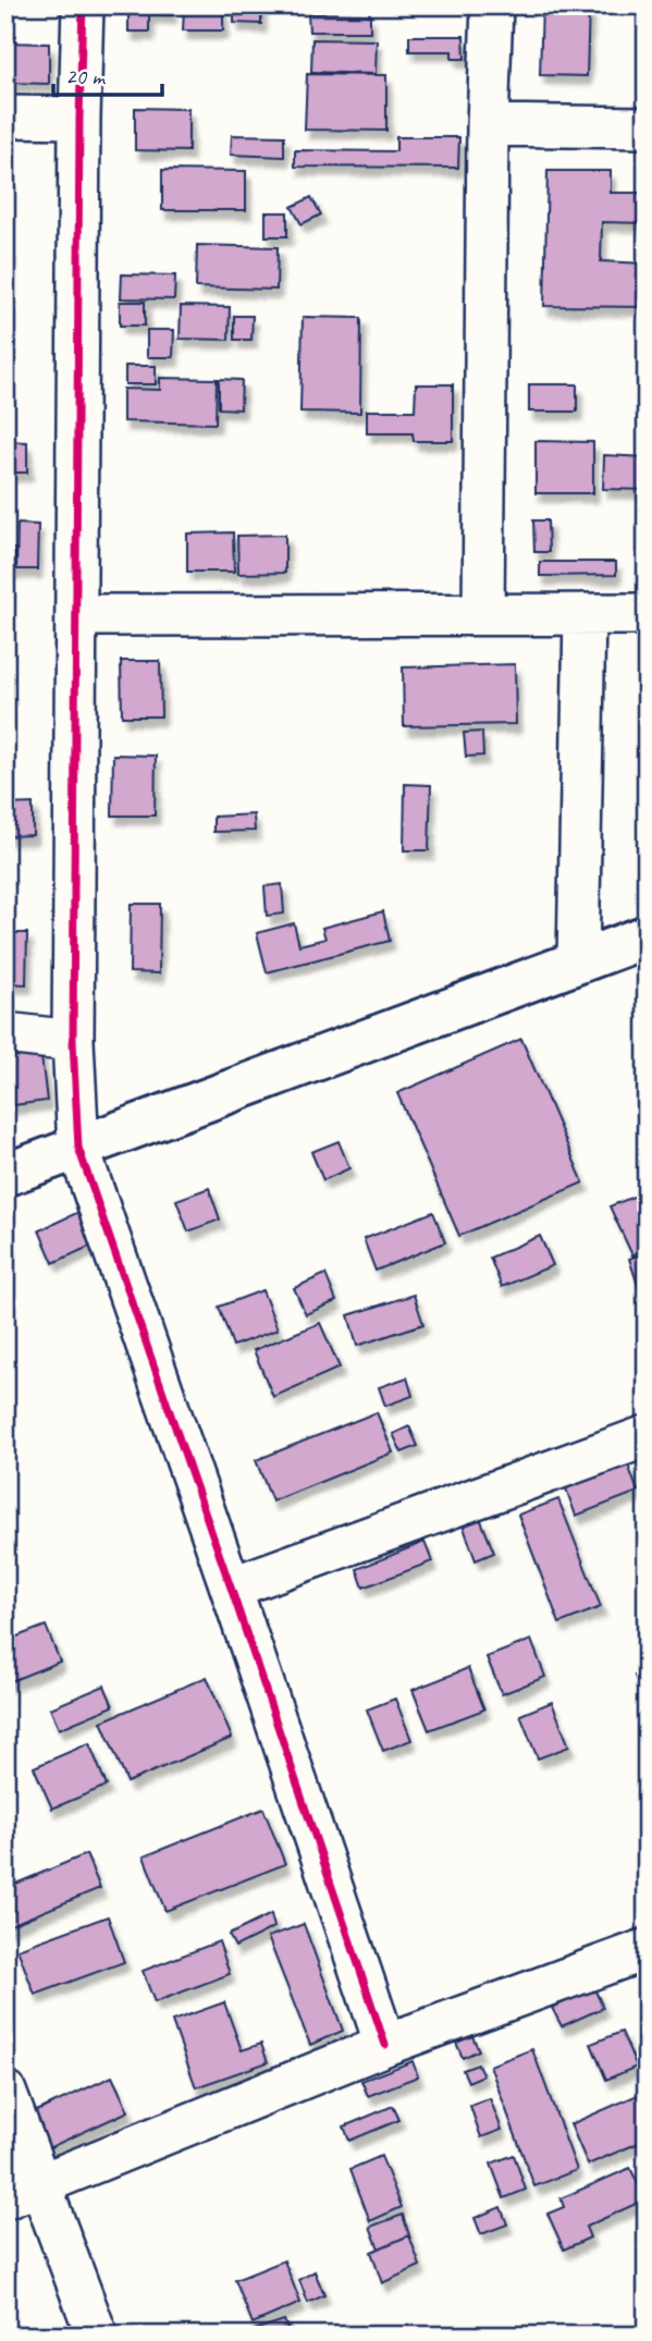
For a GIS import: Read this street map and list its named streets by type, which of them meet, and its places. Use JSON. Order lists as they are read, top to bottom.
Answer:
{
  "scale_bar": "20 m"
}
